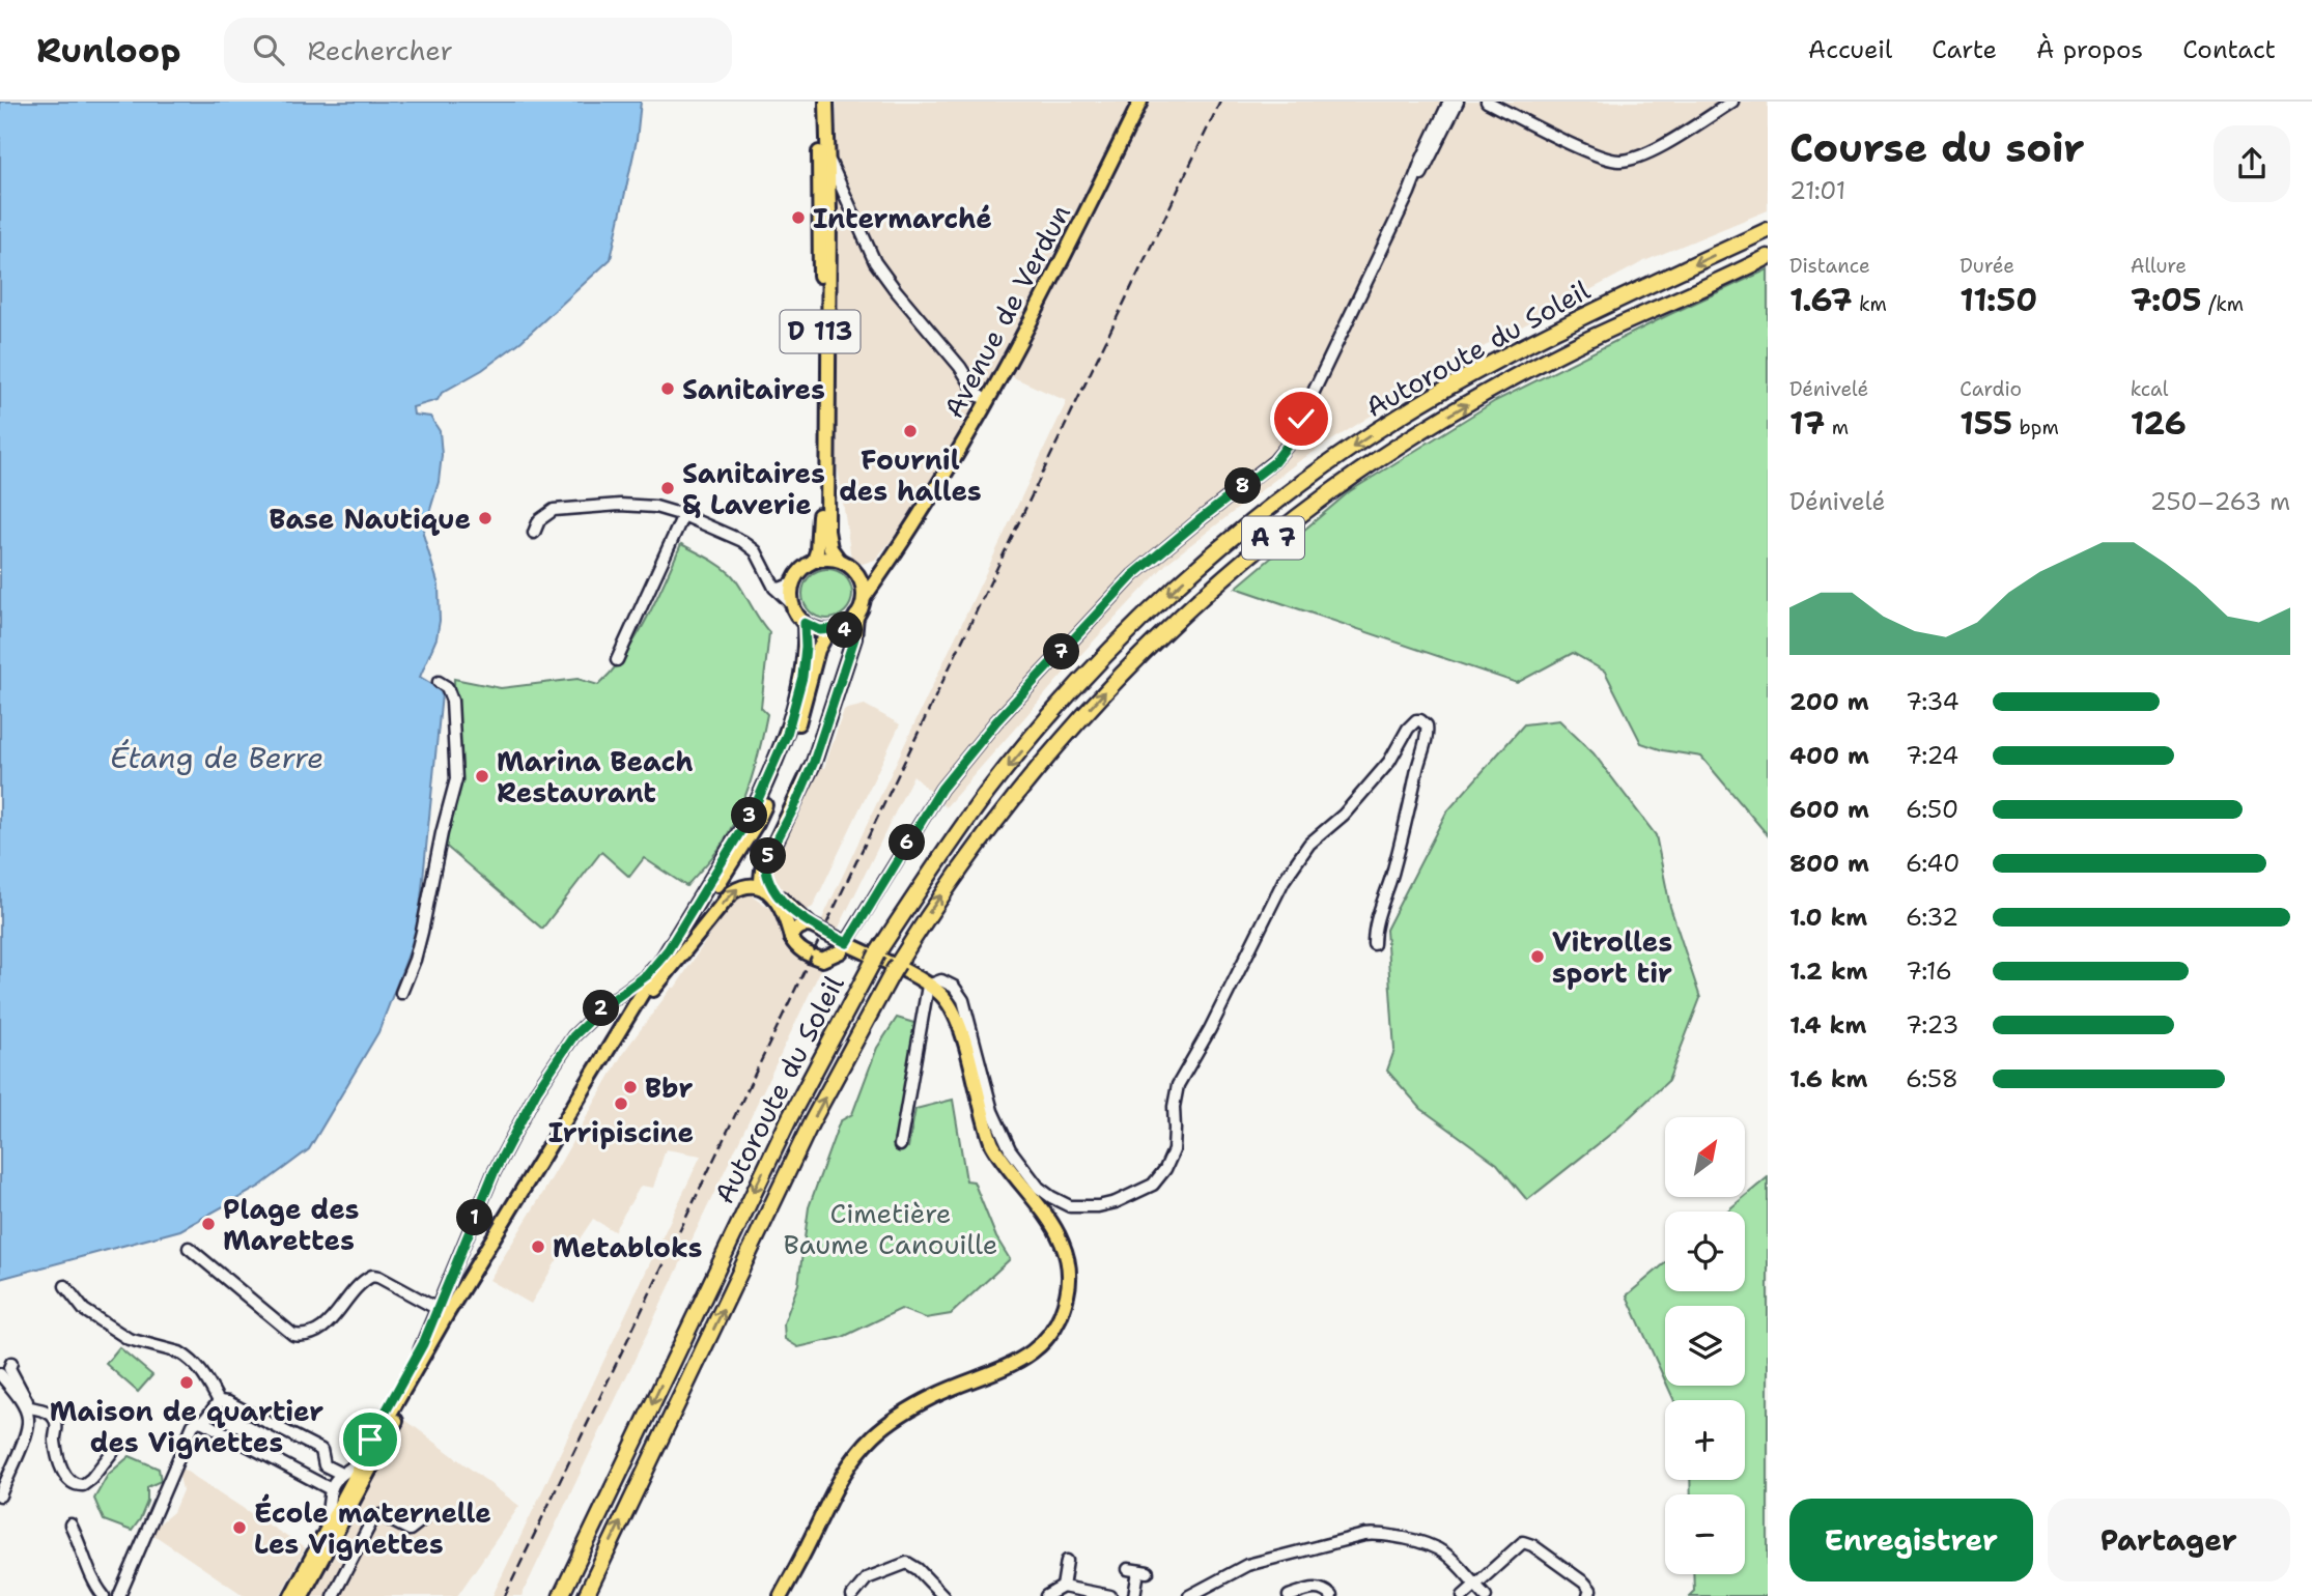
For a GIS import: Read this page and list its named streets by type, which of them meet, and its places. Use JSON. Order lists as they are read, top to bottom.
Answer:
{
  "streets": {
    "highway": ["Autoroute du Soleil", "A 7"],
    "main road": ["Avenue de Verdun", "D 113"]
  },
  "water": ["Étang de Berre"],
  "parks": ["Cimetière Baume Canouille"],
  "places": [
    "Intermarché",
    "Sanitaires",
    "Fournil des halles",
    "Sanitaires & Laverie",
    "Base Nautique",
    "Marina Beach Restaurant",
    "Vitrolles sport tir",
    "Bbr",
    "Irripiscine",
    "Plage des Marettes",
    "Metabloks",
    "Maison de quartier des Vignettes",
    "École maternelle Les Vignettes"
  ],
  "north": "top right",
  "page": {
    "header": "Runloop",
    "search": "Rechercher",
    "nav": [
      "Accueil",
      "Carte",
      "À propos",
      "Contact"
    ],
    "heading": ["Course du soir", "21:01"],
    "stats": [
      ["Distance", "1.67 km"],
      ["Durée", "11:50"],
      ["Allure", "7:05 /km"],
      ["Dénivelé", "17 m"],
      ["Cardio", "155 bpm"],
      ["kcal", "126"]
    ],
    "pins": [
      "8",
      "4",
      "7",
      "3",
      "6",
      "5",
      "2",
      "1"
    ],
    "chart": ["Dénivelé", "250–263 m"],
    "list": [
      {
        "name": "200 m",
        "note": "7:34"
      },
      {
        "name": "400 m",
        "note": "7:24"
      },
      {
        "name": "600 m",
        "note": "6:50"
      },
      {
        "name": "800 m",
        "note": "6:40"
      },
      {
        "name": "1.0 km",
        "note": "6:32"
      },
      {
        "name": "1.2 km",
        "note": "7:16"
      },
      {
        "name": "1.4 km",
        "note": "7:23"
      },
      {
        "name": "1.6 km",
        "note": "6:58"
      }
    ],
    "map_buttons": ["+", "−"],
    "buttons": ["Enregistrer", "Partager"]
  }
}
